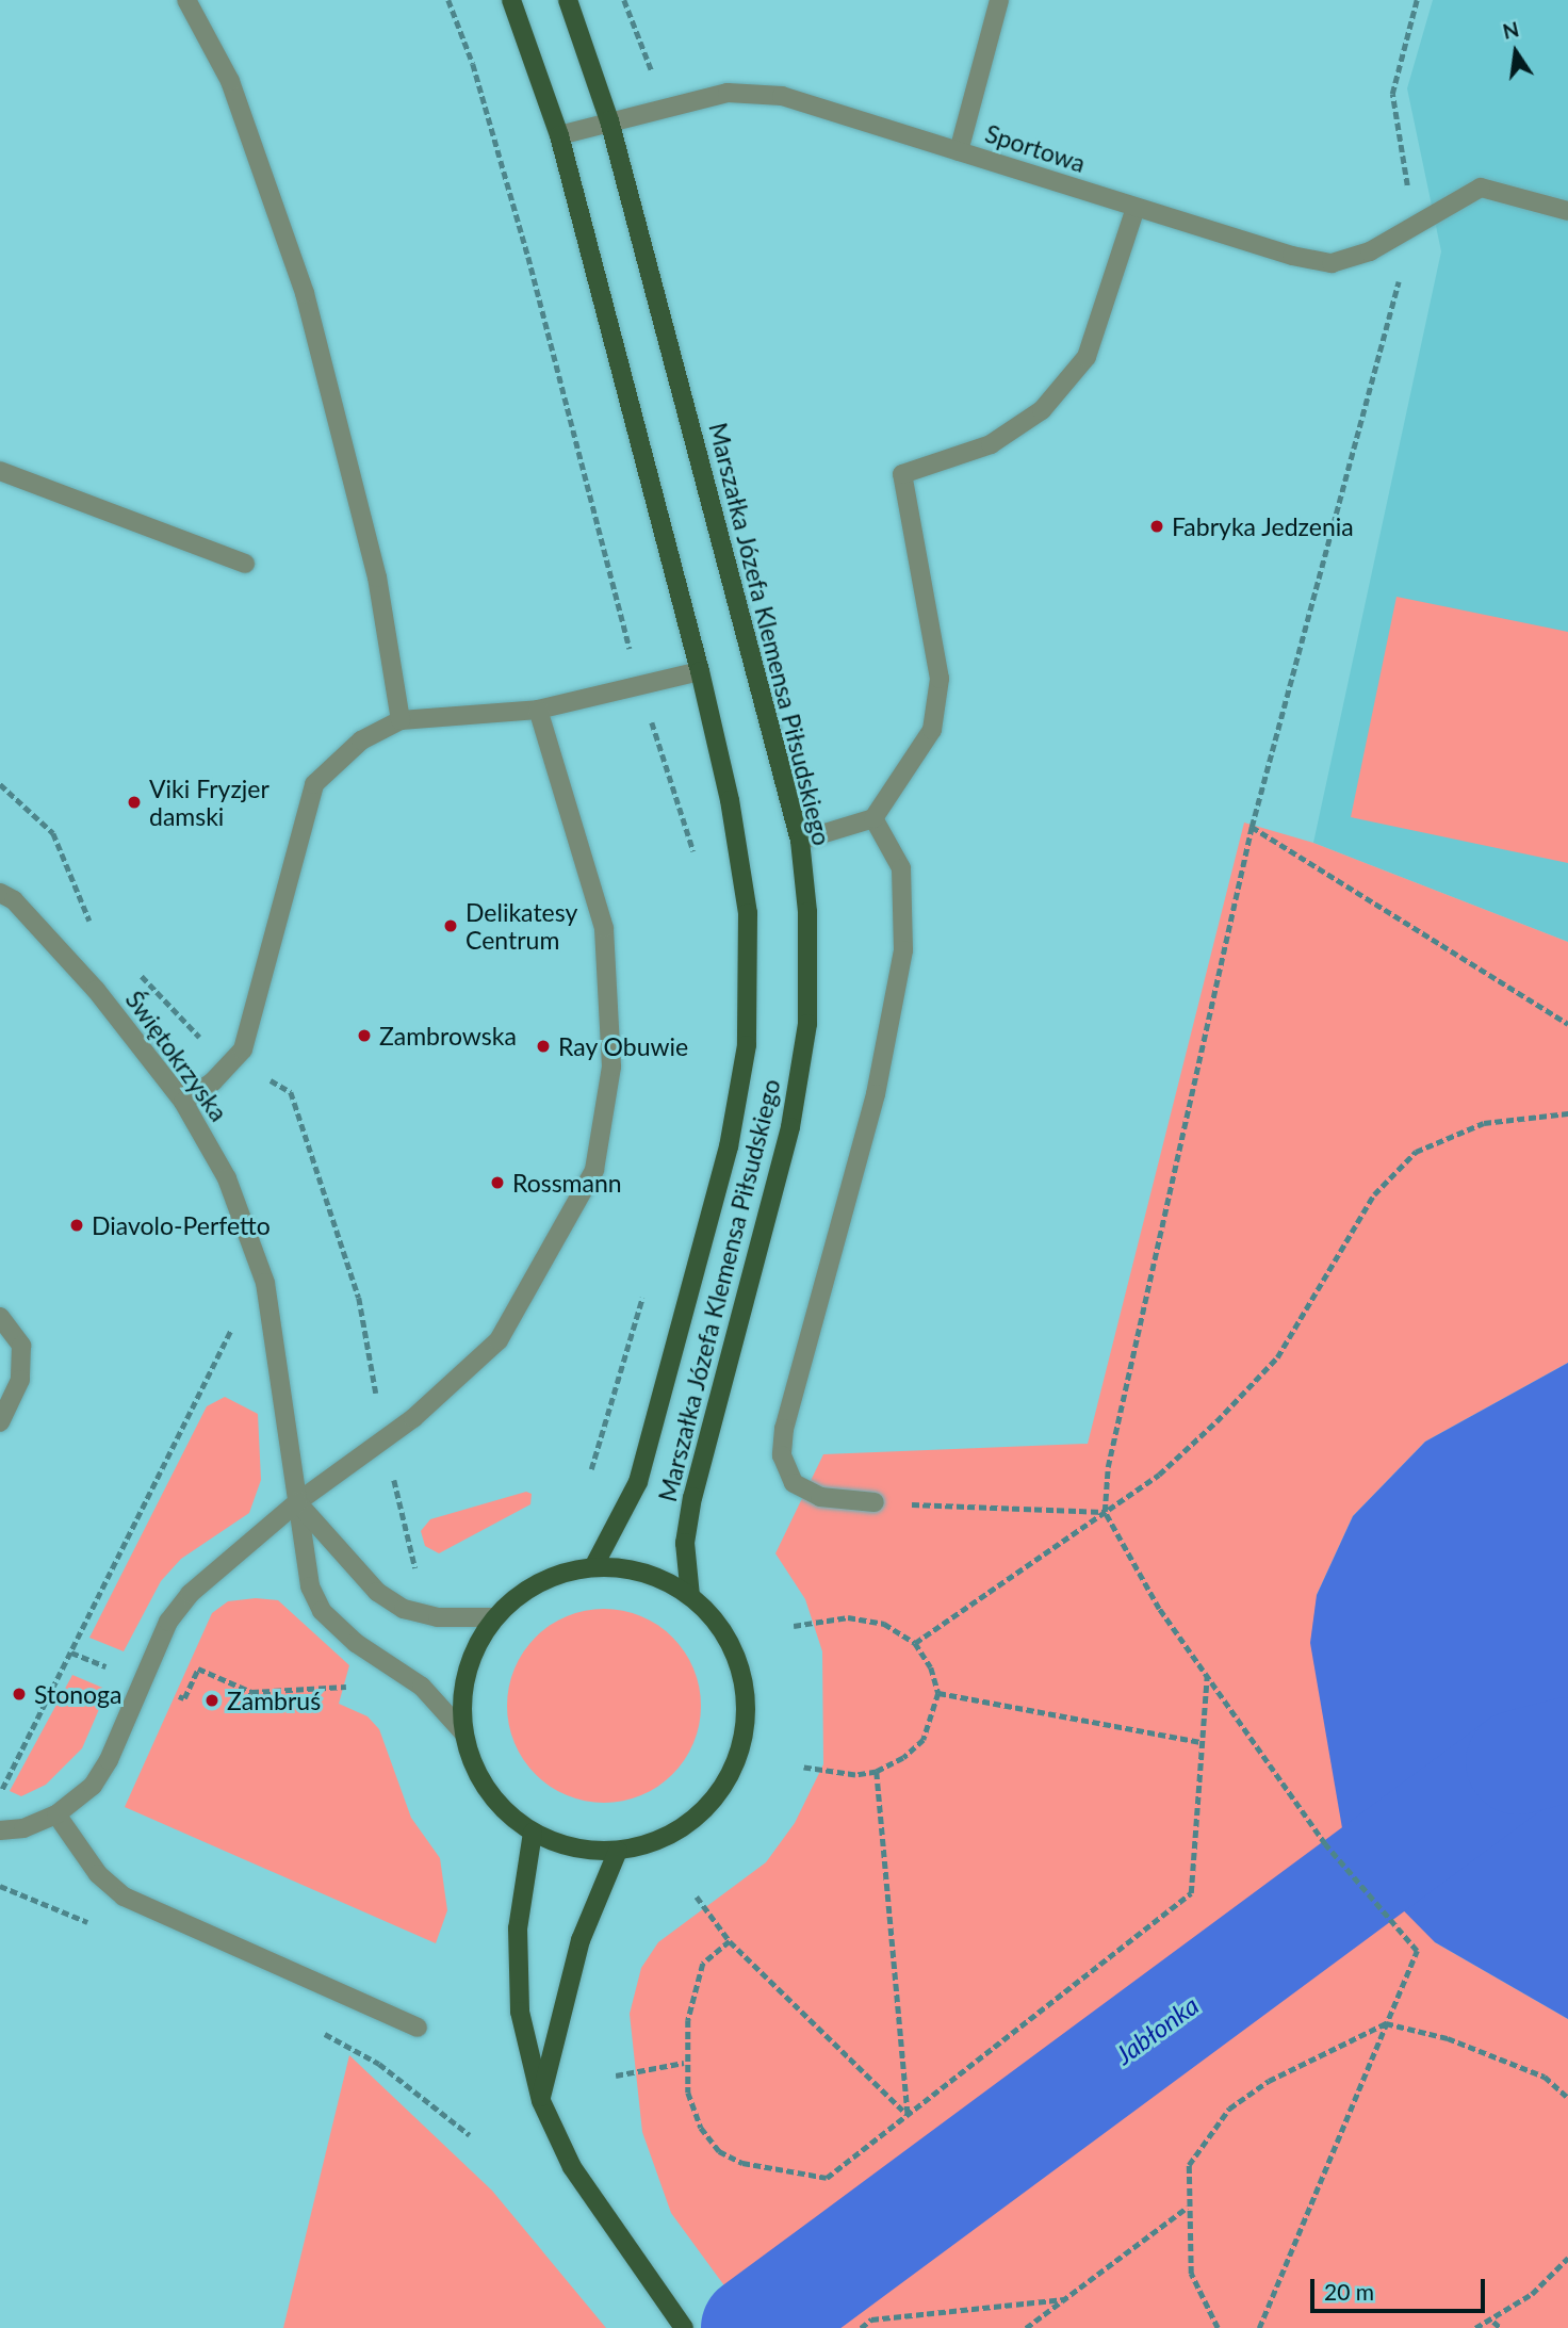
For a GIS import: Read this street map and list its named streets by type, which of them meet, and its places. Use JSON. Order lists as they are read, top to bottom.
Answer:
{
  "streets": {
    "main road": ["Marszałka Józefa Klemensa Piłsudskiego"],
    "street": ["Sportowa", "Świętokrzyska"]
  },
  "crossings": [
    ["Sportowa", "Marszałka Józefa Klemensa Piłsudskiego"]
  ],
  "water": ["Jabłonka"],
  "places": [
    "Fabryka Jedzenia",
    "Viki Fryzjer damski",
    "Delikatesy Centrum",
    "Zambrowska",
    "Ray Obuwie",
    "Rossmann",
    "Diavolo-Perfetto",
    "Stonoga",
    "Zambruś"
  ],
  "scale_bar": "20 m",
  "north": "top"
}
